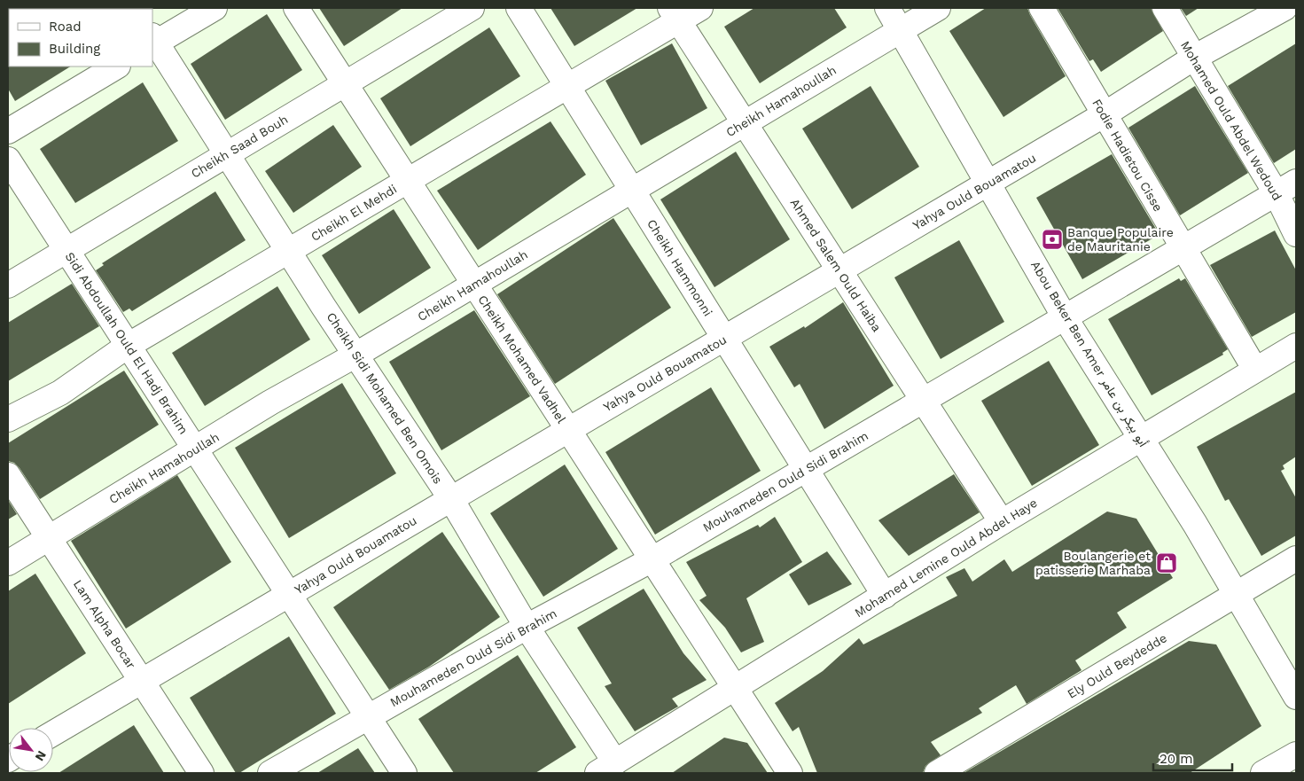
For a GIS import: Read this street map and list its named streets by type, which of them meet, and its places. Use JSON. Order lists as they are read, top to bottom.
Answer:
{
  "streets": {
    "street": [
      "Cheikh Hamahoullah",
      "Mohamed Ould Abdel Wedoud",
      "Cheikh Saad Bouh",
      "Fodie Hadietou Cisse",
      "Yahya Ould Bouamatou",
      "Cheikh El Mehdi",
      "Ahmed Salem Ould Haiba",
      "Cheikh Hammonni",
      "Sidi Abdoullah Ould El Hadj Brahim",
      "Abou Beker Ben Amer أبو بيكر بن عامر",
      "Cheikh Mohamed Vadhel",
      "Cheikh Sidi Mohamed Ben Omois",
      "Mouhameden Ould Sidi Brahim",
      "Mohamed Lemine Ould Abdel Haye",
      "Lam Alpha Bocar",
      "Ely Ould Beydedde"
    ]
  },
  "crossings": [
    ["Cheikh Hamahoullah", "Ahmed Salem Ould Haiba"],
    ["Cheikh Hamahoullah", "Cheikh Hammonni"],
    ["Cheikh Hamahoullah", "Sidi Abdoullah Ould El Hadj Brahim"],
    ["Cheikh Hamahoullah", "Abou Beker Ben Amer أبو بيكر بن عامر"],
    ["Cheikh Hamahoullah", "Cheikh Mohamed Vadhel"],
    ["Cheikh Hamahoullah", "Cheikh Sidi Mohamed Ben Omois"],
    ["Cheikh Hamahoullah", "Lam Alpha Bocar"],
    ["Mohamed Ould Abdel Wedoud", "Yahya Ould Bouamatou"],
    ["Mohamed Ould Abdel Wedoud", "Mouhameden Ould Sidi Brahim"],
    ["Cheikh Saad Bouh", "Sidi Abdoullah Ould El Hadj Brahim"],
    ["Cheikh Saad Bouh", "Cheikh Mohamed Vadhel"],
    ["Cheikh Saad Bouh", "Cheikh Sidi Mohamed Ben Omois"],
    ["Fodie Hadietou Cisse", "Yahya Ould Bouamatou"],
    ["Fodie Hadietou Cisse", "Mouhameden Ould Sidi Brahim"],
    ["Fodie Hadietou Cisse", "Mohamed Lemine Ould Abdel Haye"],
    ["Yahya Ould Bouamatou", "Ahmed Salem Ould Haiba"],
    ["Yahya Ould Bouamatou", "Cheikh Hammonni"],
    ["Yahya Ould Bouamatou", "Sidi Abdoullah Ould El Hadj Brahim"],
    ["Yahya Ould Bouamatou", "Abou Beker Ben Amer أبو بيكر بن عامر"],
    ["Yahya Ould Bouamatou", "Cheikh Mohamed Vadhel"],
    ["Yahya Ould Bouamatou", "Cheikh Sidi Mohamed Ben Omois"],
    ["Yahya Ould Bouamatou", "Lam Alpha Bocar"],
    ["Cheikh El Mehdi", "Ahmed Salem Ould Haiba"],
    ["Cheikh El Mehdi", "Cheikh Hammonni"],
    ["Cheikh El Mehdi", "Sidi Abdoullah Ould El Hadj Brahim"],
    ["Cheikh El Mehdi", "Cheikh Mohamed Vadhel"],
    ["Cheikh El Mehdi", "Cheikh Sidi Mohamed Ben Omois"],
    ["Ahmed Salem Ould Haiba", "Mouhameden Ould Sidi Brahim"],
    ["Ahmed Salem Ould Haiba", "Mohamed Lemine Ould Abdel Haye"],
    ["Cheikh Hammonni", "Mouhameden Ould Sidi Brahim"],
    ["Cheikh Hammonni", "Mohamed Lemine Ould Abdel Haye"],
    ["Sidi Abdoullah Ould El Hadj Brahim", "Mouhameden Ould Sidi Brahim"],
    ["Abou Beker Ben Amer أبو بيكر بن عامر", "Mouhameden Ould Sidi Brahim"],
    ["Abou Beker Ben Amer أبو بيكر بن عامر", "Mohamed Lemine Ould Abdel Haye"],
    ["Abou Beker Ben Amer أبو بيكر بن عامر", "Ely Ould Beydedde"],
    ["Cheikh Mohamed Vadhel", "Mouhameden Ould Sidi Brahim"],
    ["Cheikh Mohamed Vadhel", "Mohamed Lemine Ould Abdel Haye"],
    ["Cheikh Sidi Mohamed Ben Omois", "Mouhameden Ould Sidi Brahim"],
    ["Cheikh Sidi Mohamed Ben Omois", "Mohamed Lemine Ould Abdel Haye"]
  ],
  "places": {
    "bank": ["Banque Populaire de Mauritanie"],
    "shop": ["Boulangerie et patisserie Marhaba"]
  },
  "legend": ["Road", "Building"],
  "scale_bar": "20 m",
  "north": "bottom right"
}
